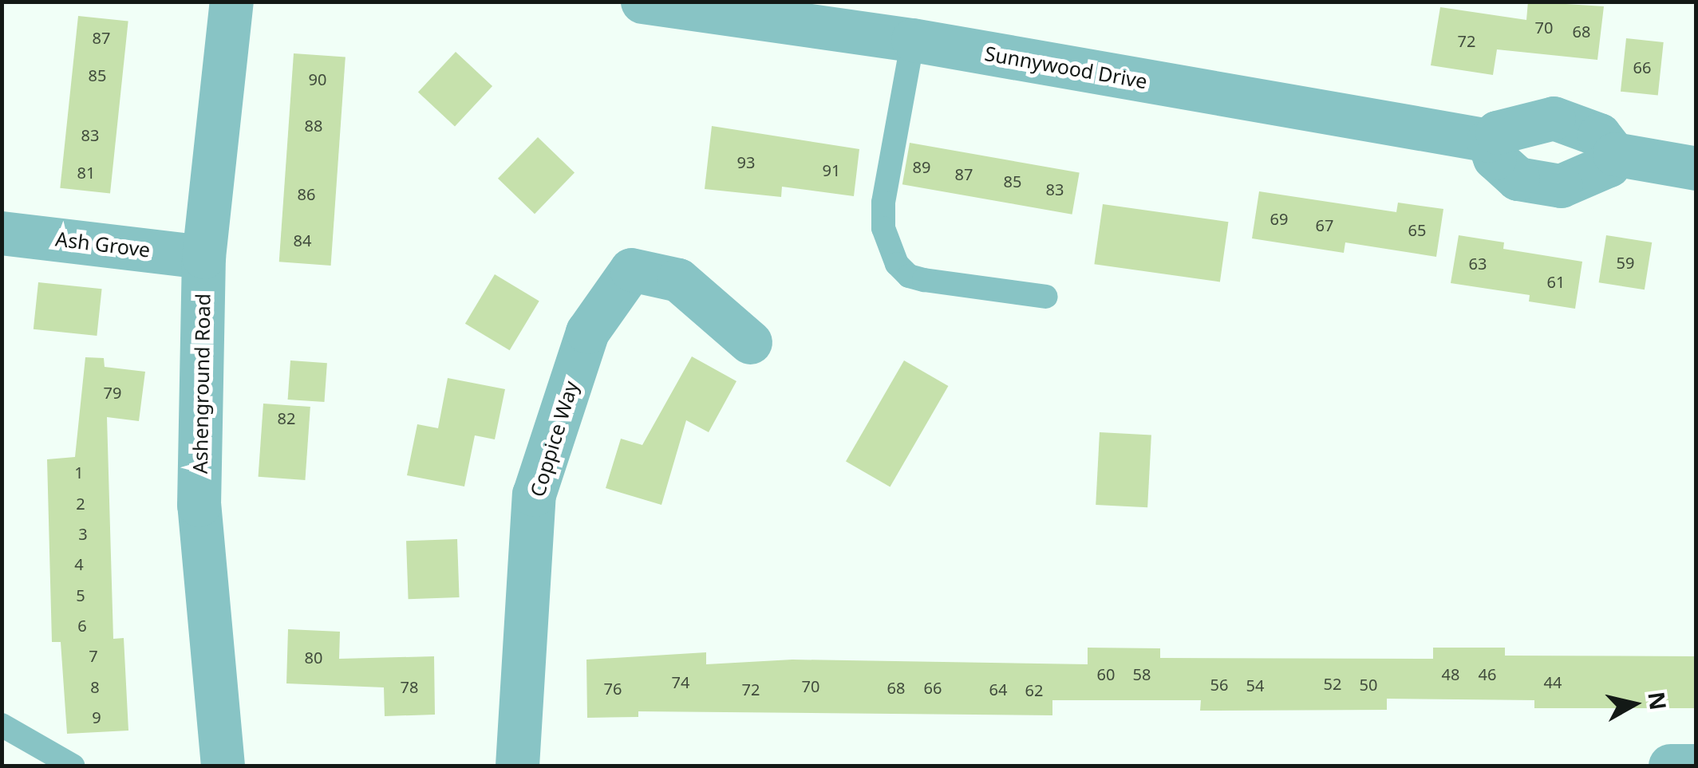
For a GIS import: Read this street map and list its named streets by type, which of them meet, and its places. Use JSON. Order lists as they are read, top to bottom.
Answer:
{
  "streets": {
    "street": [
      "Sunnywood Drive",
      "Ash Grove",
      "Ashenground Road",
      "Coppice Way"
    ]
  },
  "crossings": [
    ["Ash Grove", "Ashenground Road"]
  ],
  "house_numbers": [
    "70",
    "68",
    "87",
    "72",
    "66",
    "85",
    "90",
    "88",
    "83",
    "93",
    "89",
    "91",
    "81",
    "87",
    "85",
    "83",
    "86",
    "69",
    "67",
    "65",
    "84",
    "59",
    "63",
    "61",
    "79",
    "82",
    "1",
    "2",
    "3",
    "4",
    "5",
    "6",
    "7",
    "80",
    "60",
    "58",
    "48",
    "46",
    "74",
    "44",
    "52",
    "56",
    "50",
    "54",
    "70",
    "8",
    "78",
    "68",
    "66",
    "76",
    "72",
    "64",
    "62",
    "9"
  ],
  "north": "right"
}
